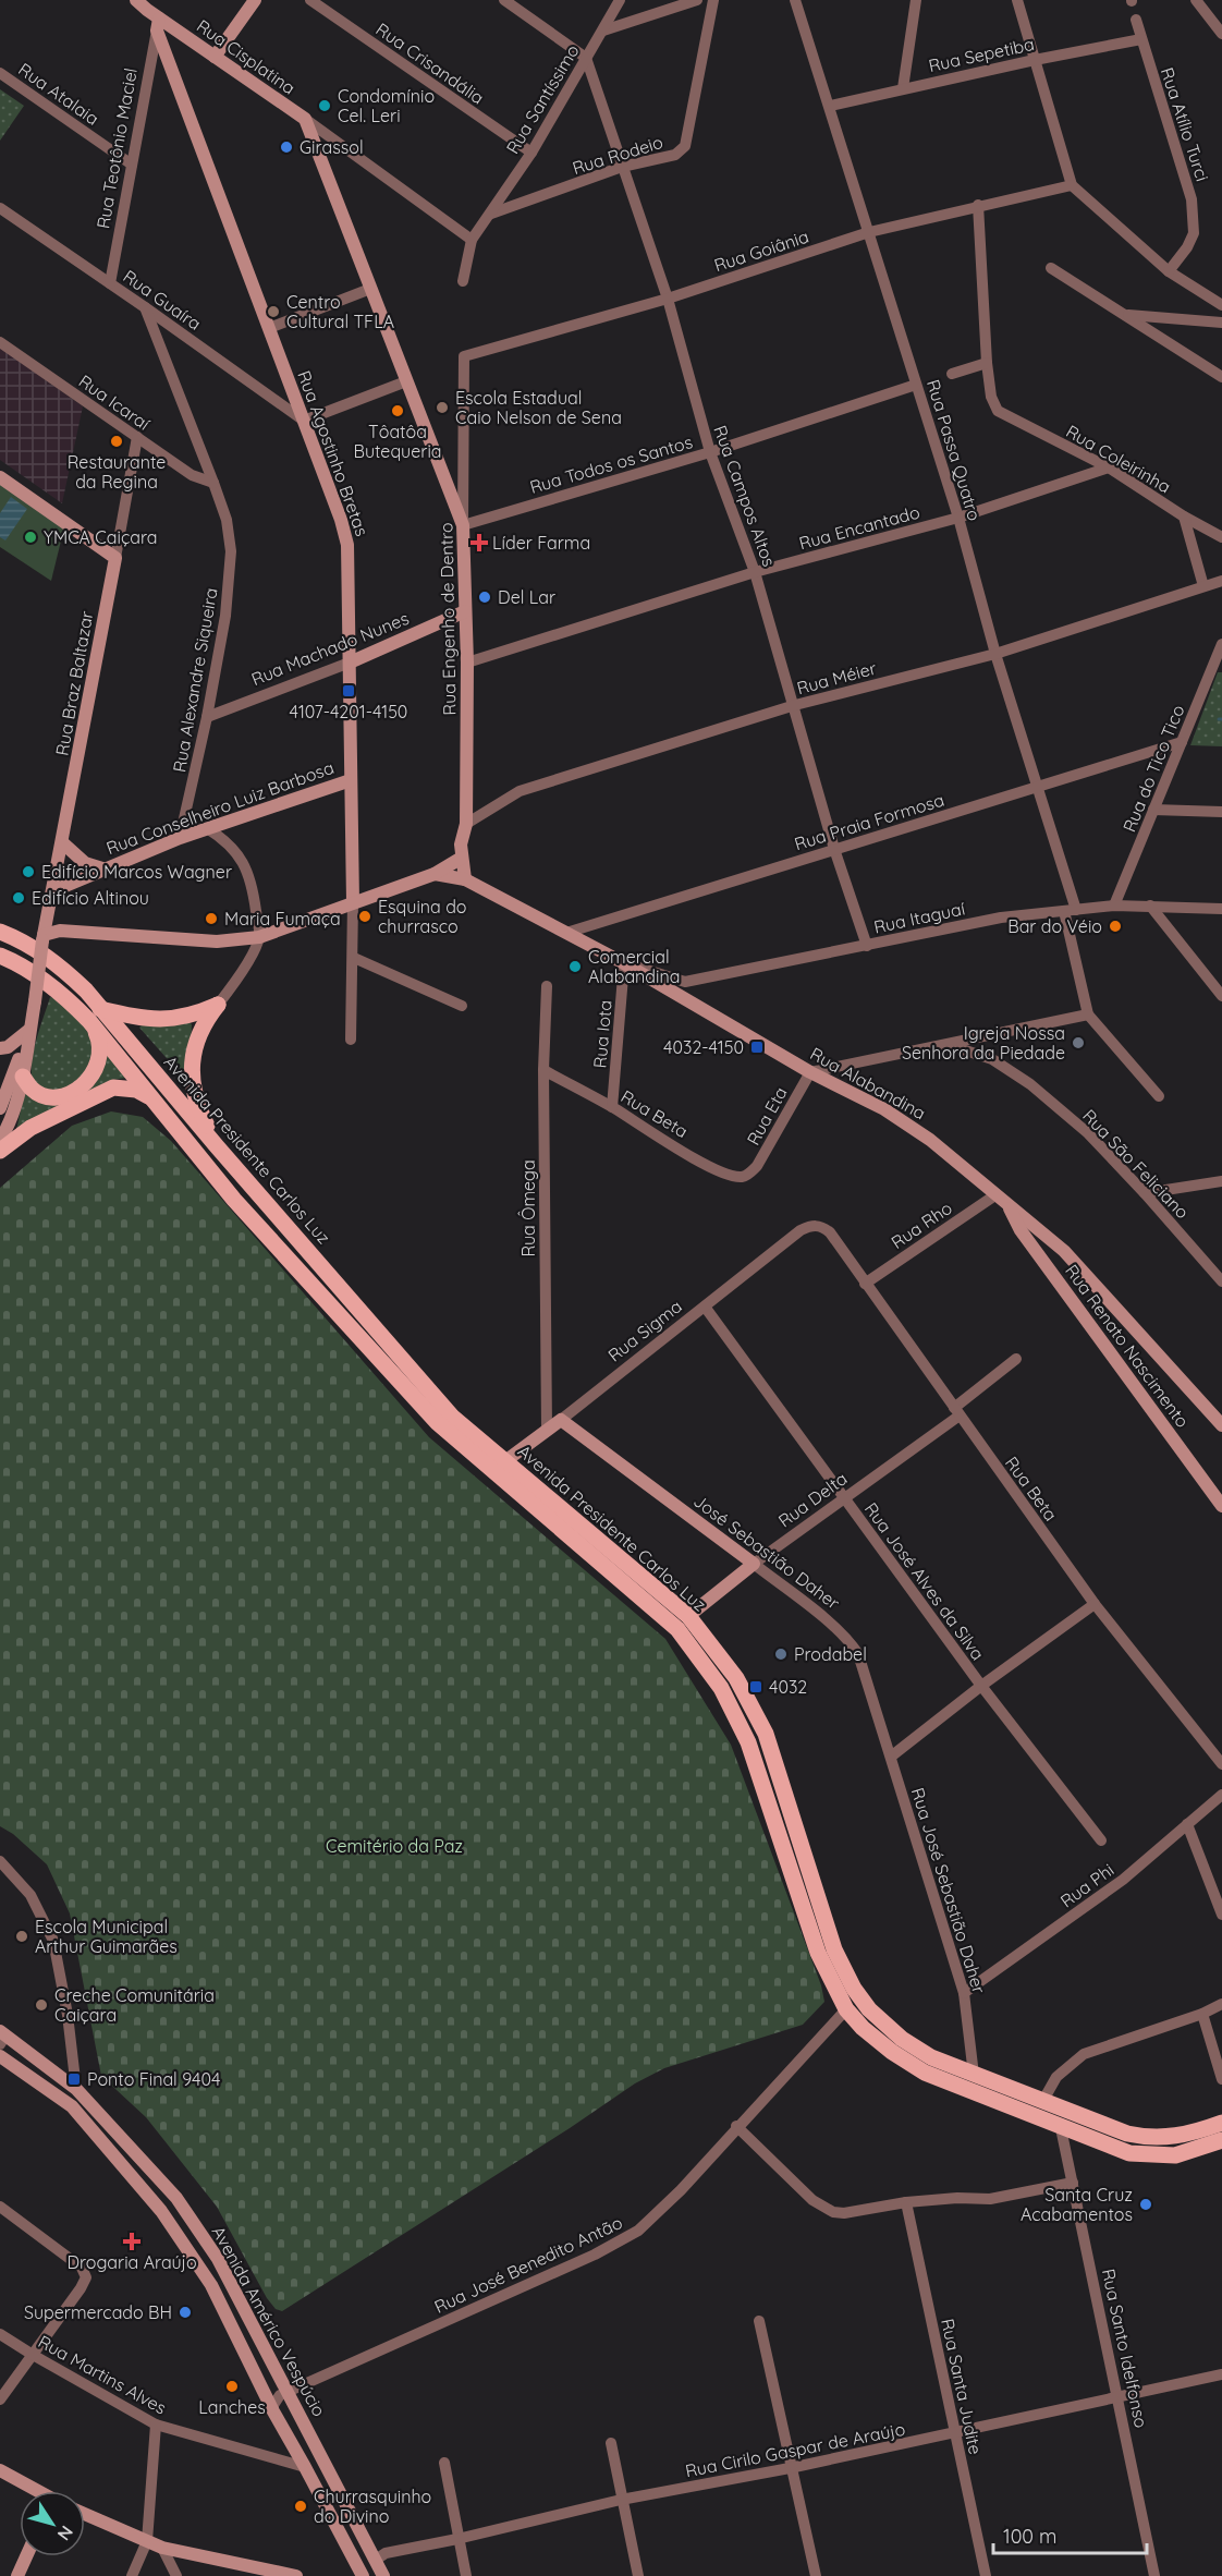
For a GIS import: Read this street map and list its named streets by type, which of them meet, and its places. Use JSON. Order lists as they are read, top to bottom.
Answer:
{
  "streets": {
    "main road": ["Avenida Presidente Carlos Luz"],
    "street": [
      "Rua Sepetiba",
      "Rua Cisplatina",
      "Rua Crisandália",
      "Rua Atalaia",
      "Rua Santíssimo",
      "Rua Atílio Turci",
      "Rua Teotônio Maciel",
      "Rua Rodeio",
      "Rua Goiânia",
      "Rua Guaíra",
      "Rua Icaraí",
      "Rua Passa Quatro",
      "Rua Agostinho Bretas",
      "Rua Coleirinha",
      "Rua Todos os Santos",
      "Rua Campos Altos",
      "Rua Encantado",
      "Rua Engenho de Dentro",
      "Rua Machado Nunes",
      "Rua Méier",
      "Rua Alexandre Siqueira",
      "Rua Braz Baltazar",
      "Rua do Tico Tico",
      "Rua Conselheiro Luiz Barbosa",
      "Rua Praia Formosa",
      "Rua Itaguaí",
      "Rua Iota",
      "Rua Alabandina",
      "Rua Beta",
      "Rua Eta",
      "Rua São Feliciano",
      "Rua Ômega",
      "Rua Rho",
      "Rua Sigma",
      "Rua Renato Nascimento",
      "Rua Delta",
      "José Sebastião Daher",
      "Rua José Alves da Silva",
      "Rua Phi",
      "Rua José Sebastião Daher",
      "Rua José Benedito Antão",
      "Avenida Américo Vespúcio",
      "Rua Santo Idelfonso",
      "Rua Martins Alves",
      "Rua Santa Judite",
      "Rua Cirilo Gaspar de Araújo"
    ]
  },
  "crossings": [
    ["Rua Sepetiba", "Rua Atílio Turci"],
    ["Rua Sepetiba", "Rua Passa Quatro"],
    ["Rua Cisplatina", "Rua Teotônio Maciel"],
    ["Rua Cisplatina", "Rua Agostinho Bretas"],
    ["Rua Crisandália", "Rua Santíssimo"],
    ["Rua Atalaia", "Rua Teotônio Maciel"],
    ["Rua Santíssimo", "Rua Rodeio"],
    ["Rua Santíssimo", "Rua Campos Altos"],
    ["Rua Teotônio Maciel", "Rua Guaíra"],
    ["Rua Teotônio Maciel", "Rua Agostinho Bretas"],
    ["Rua Rodeio", "Rua Campos Altos"],
    ["Rua Goiânia", "Rua Passa Quatro"],
    ["Rua Goiânia", "Rua Campos Altos"],
    ["Rua Goiânia", "Rua Engenho de Dentro"],
    ["Rua Guaíra", "Rua Agostinho Bretas"],
    ["Rua Guaíra", "Rua Alexandre Siqueira"],
    ["Rua Icaraí", "Rua Alexandre Siqueira"],
    ["Rua Icaraí", "Rua Braz Baltazar"],
    ["Rua Passa Quatro", "Rua Todos os Santos"],
    ["Rua Passa Quatro", "Rua Encantado"],
    ["Rua Passa Quatro", "Rua Méier"],
    ["Rua Passa Quatro", "Rua Praia Formosa"],
    ["Rua Passa Quatro", "Rua Itaguaí"],
    ["Rua Agostinho Bretas", "Rua Machado Nunes"],
    ["Rua Agostinho Bretas", "Rua Conselheiro Luiz Barbosa"],
    ["Rua Coleirinha", "Rua Encantado"],
    ["Rua Todos os Santos", "Rua Campos Altos"],
    ["Rua Todos os Santos", "Rua Engenho de Dentro"],
    ["Rua Campos Altos", "Rua Encantado"],
    ["Rua Campos Altos", "Rua Méier"],
    ["Rua Campos Altos", "Rua Praia Formosa"],
    ["Rua Campos Altos", "Rua Itaguaí"],
    ["Rua Encantado", "Rua Engenho de Dentro"],
    ["Rua Engenho de Dentro", "Rua Machado Nunes"],
    ["Rua Engenho de Dentro", "Rua Méier"],
    ["Rua Engenho de Dentro", "Rua Alabandina"],
    ["Rua Machado Nunes", "Rua Alexandre Siqueira"],
    ["Rua Alexandre Siqueira", "Rua Conselheiro Luiz Barbosa"],
    ["Rua Braz Baltazar", "Rua Conselheiro Luiz Barbosa"],
    ["Rua do Tico Tico", "Rua Praia Formosa"],
    ["Rua do Tico Tico", "Rua Itaguaí"],
    ["Rua Praia Formosa", "Rua Alabandina"],
    ["Rua Itaguaí", "Rua Iota"],
    ["Rua Itaguaí", "Rua Alabandina"],
    ["Rua Iota", "Rua Alabandina"],
    ["Rua Iota", "Rua Beta"],
    ["Rua Alabandina", "Rua Eta"],
    ["Rua Alabandina", "Rua Rho"],
    ["Rua Alabandina", "Rua Renato Nascimento"],
    ["Rua Beta", "Rua Eta"],
    ["Rua Beta", "Rua Ômega"],
    ["Rua Beta", "Rua Rho"],
    ["Rua Beta", "Rua Sigma"],
    ["Rua Beta", "Rua Delta"],
    ["Avenida Presidente Carlos Luz", "Rua Sigma"],
    ["Avenida Presidente Carlos Luz", "Rua Delta"],
    ["Avenida Presidente Carlos Luz", "Rua José Sebastião Daher"],
    ["Avenida Presidente Carlos Luz", "Rua José Benedito Antão"],
    ["Avenida Presidente Carlos Luz", "Rua Santo Idelfonso"],
    ["Rua Ômega", "Rua Sigma"],
    ["Rua Sigma", "José Sebastião Daher"],
    ["Rua Sigma", "Rua José Alves da Silva"],
    ["Rua Delta", "José Sebastião Daher"],
    ["Rua Delta", "Rua José Alves da Silva"],
    ["José Sebastião Daher", "Rua José Sebastião Daher"],
    ["Rua Phi", "Rua José Sebastião Daher"],
    ["Rua José Benedito Antão", "Avenida Américo Vespúcio"],
    ["Avenida Américo Vespúcio", "Rua Martins Alves"],
    ["Avenida Américo Vespúcio", "Rua Cirilo Gaspar de Araújo"],
    ["Rua Santo Idelfonso", "Rua Cirilo Gaspar de Araújo"],
    ["Rua Santa Judite", "Rua Cirilo Gaspar de Araújo"]
  ],
  "parks": ["Cemitério da Paz"],
  "places": {
    "other": [
      "Condomínio Cel. Leri",
      "Girassol",
      "Centro Cultural TFLA",
      "Escola Estadual Caio Nelson de Sena",
      "Tôatôa Butequeria",
      "Restaurante da Regina",
      "YMCA Caiçara",
      "Del Lar",
      "Edifício Marcos Wagner",
      "Edifício Altinou",
      "Esquina do churrasco",
      "Maria Fumaça",
      "Bar do Véio",
      "Comercial Alabandina",
      "Igreja Nossa Senhora da Piedade",
      "Prodabel",
      "Escola Municipal Arthur Guimarães",
      "Creche Comunitária Caiçara",
      "Santa Cruz Acabamentos",
      "Supermercado BH",
      "Lanches",
      "Churrasquinho do Divino"
    ],
    "health": ["Líder Farma", "Drogaria Araújo"],
    "transit": [
      "4107-4201-4150",
      "4032-4150",
      "4032",
      "Ponto Final 9404"
    ]
  },
  "scale_bar": "100 m",
  "north": "bottom right"
}
